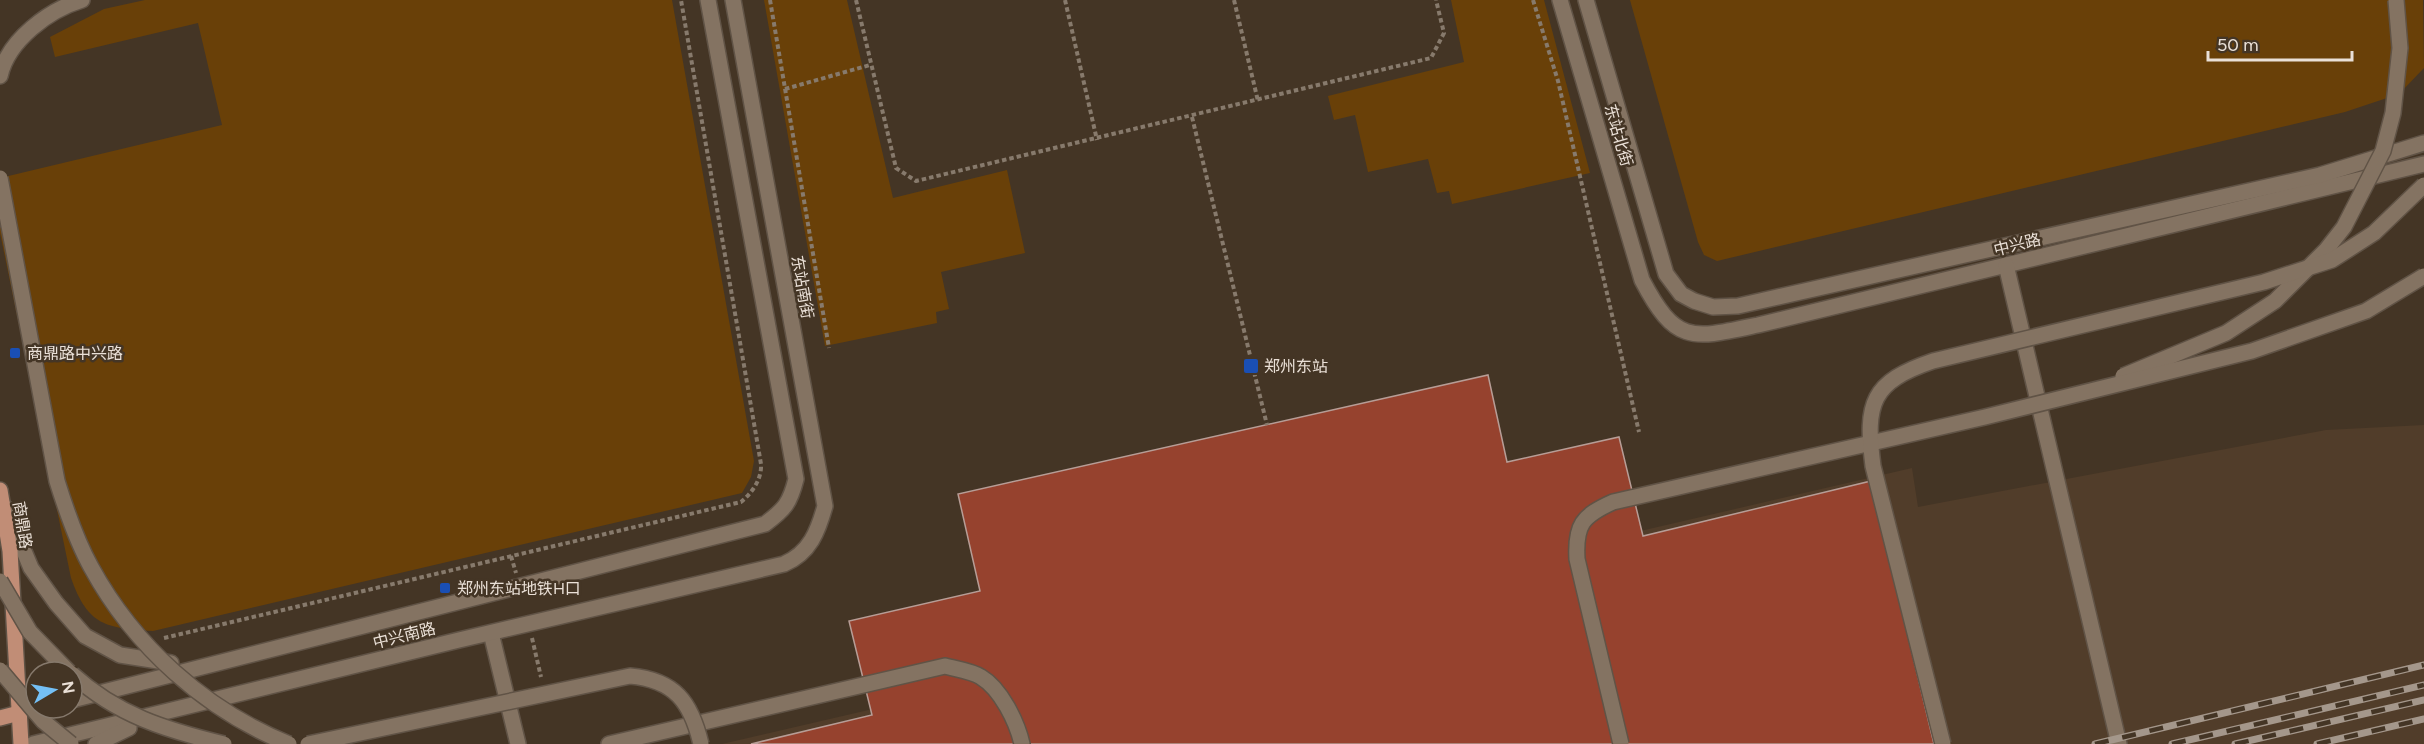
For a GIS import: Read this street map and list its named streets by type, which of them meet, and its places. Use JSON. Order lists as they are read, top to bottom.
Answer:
{
  "streets": {
    "main road": ["商鼎路"],
    "street": [
      "东站北街",
      "中兴路",
      "东站南街",
      "中兴南路"
    ]
  },
  "crossings": [
    ["东站北街", "中兴路"],
    ["东站南街", "中兴南路"]
  ],
  "places": {
    "transit": ["商鼎路中兴路", "郑州东站", "郑州东站地铁H口"]
  },
  "scale_bar": "50 m",
  "north": "right"
}
